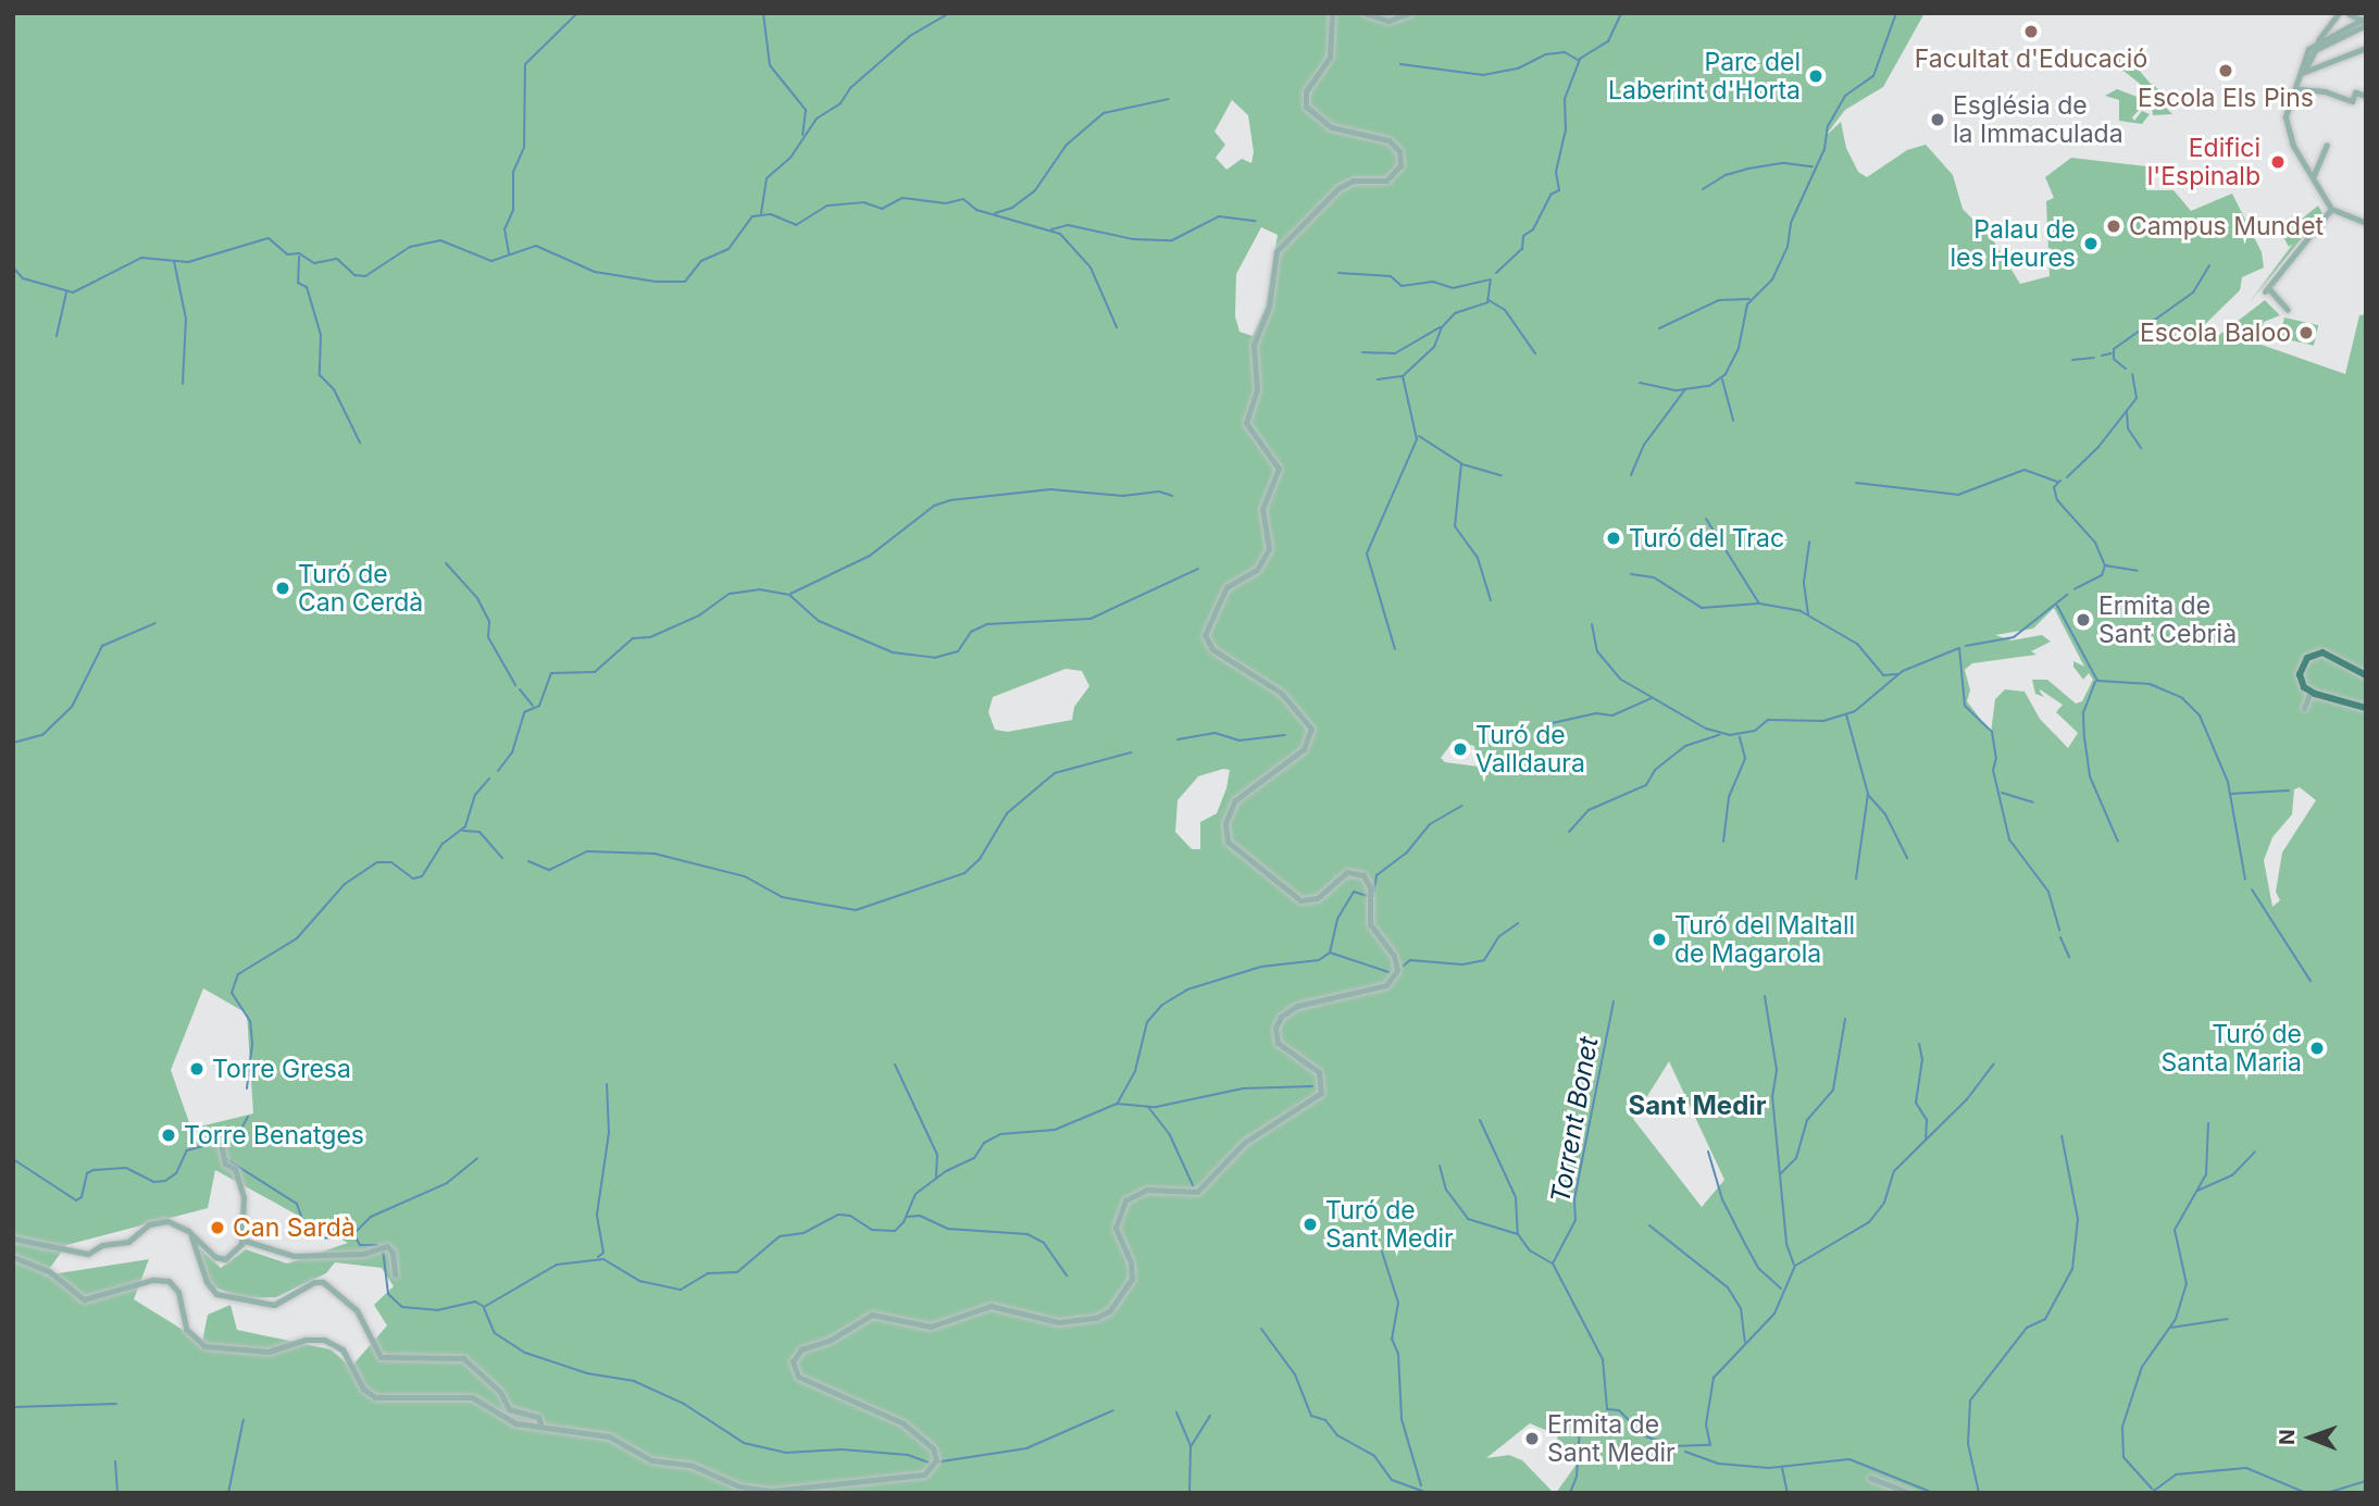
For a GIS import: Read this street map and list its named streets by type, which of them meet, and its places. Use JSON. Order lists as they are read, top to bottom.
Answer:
{
  "districts": ["Sant Medir"],
  "water": ["Torrent Bonet"],
  "places": [
    "Facultat d'Educació",
    "Escola Els Pins",
    "Parc del Laberint d'Horta",
    "Església de la Immaculada",
    "Edifici l'Espinalb",
    "Campus Mundet",
    "Palau de les Heures",
    "Escola Baloo",
    "Turó del Trac",
    "Turó de Can Cerdà",
    "Ermita de Sant Cebrià",
    "Turó de Valldaura",
    "Turó del Maltall de Magarola",
    "Turó de Santa Maria",
    "Torre Gresa",
    "Torre Benatges",
    "Turó de Sant Medir",
    "Can Sardà",
    "Ermita de Sant Medir"
  ],
  "north": "left"
}
